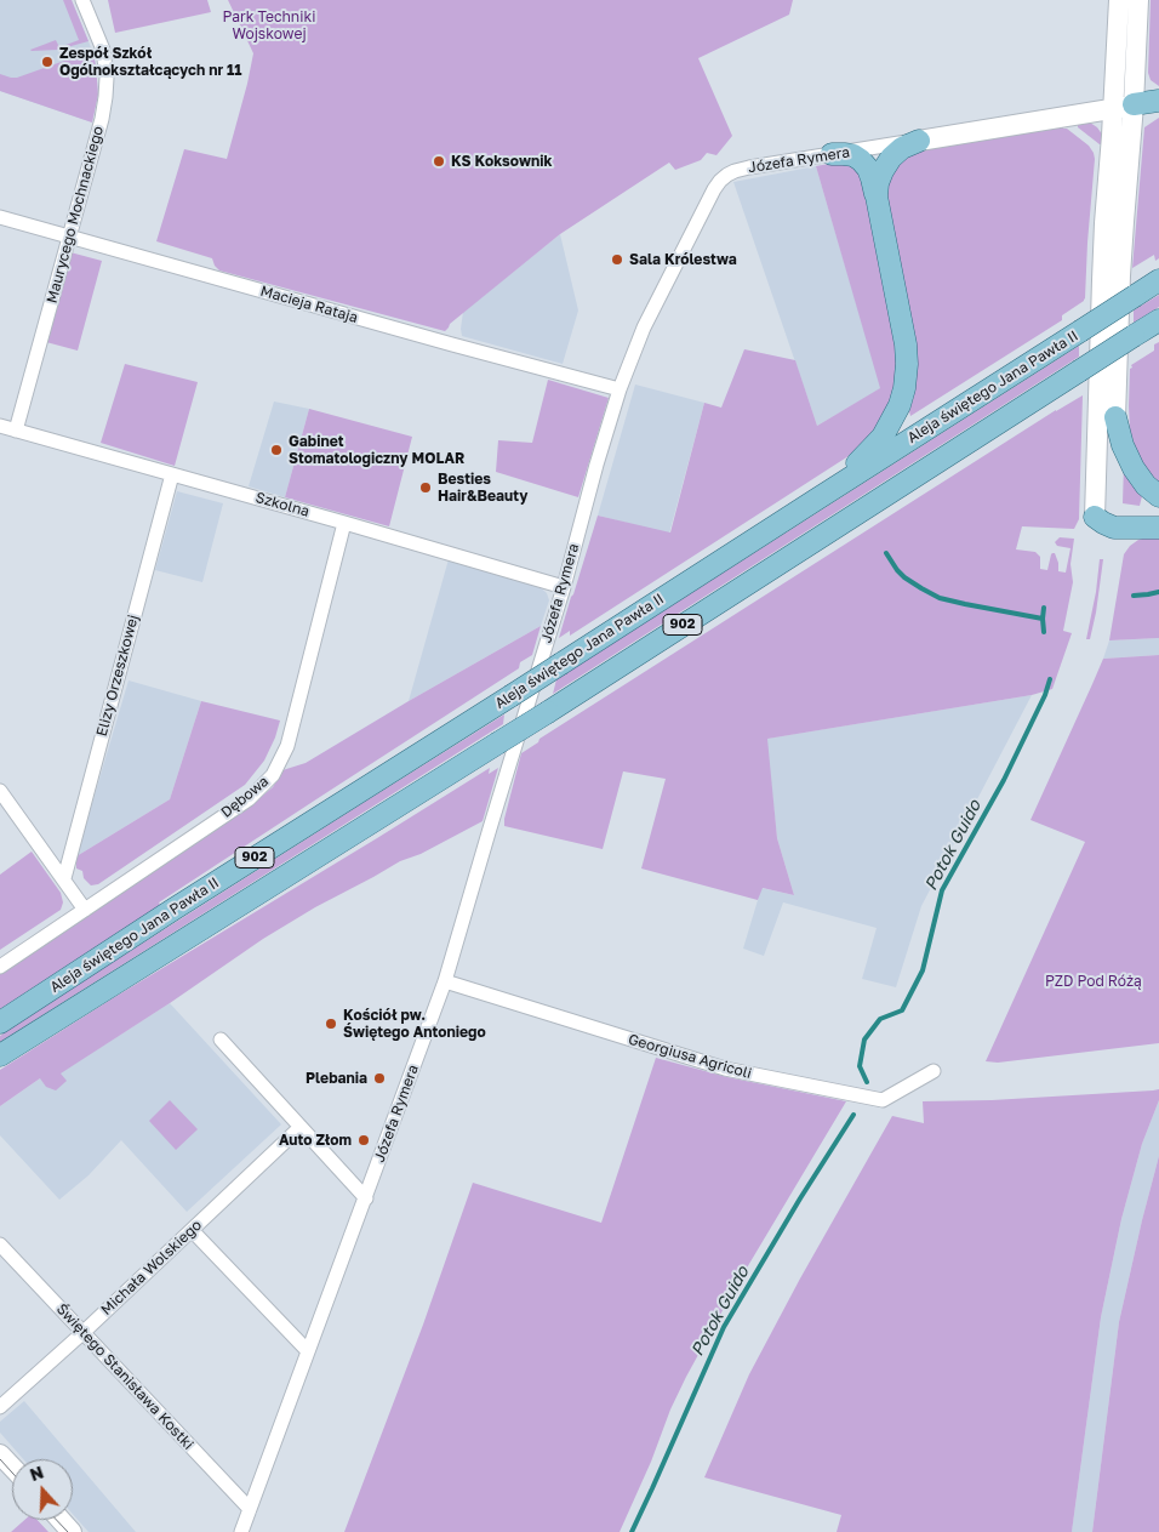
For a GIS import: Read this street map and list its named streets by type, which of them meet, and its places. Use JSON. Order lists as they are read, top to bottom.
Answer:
{
  "streets": {
    "main road": ["Aleja świętego Jana Pawła II", "902"],
    "street": [
      "Józefa Rymera",
      "Maurycego Mochnackiego",
      "Macieja Rataja",
      "Szkolna",
      "Elizy Orzeszkowej",
      "Dębowa",
      "Georgiusa Agricoli",
      "Michała Wolskiego",
      "Świętego Stanisława Kostki"
    ]
  },
  "crossings": [
    ["Józefa Rymera", "Macieja Rataja"],
    ["Józefa Rymera", "Szkolna"],
    ["Józefa Rymera", "Georgiusa Agricoli"],
    ["Józefa Rymera", "Świętego Stanisława Kostki"],
    ["Maurycego Mochnackiego", "Macieja Rataja"],
    ["Maurycego Mochnackiego", "Szkolna"],
    ["Szkolna", "Elizy Orzeszkowej"],
    ["Szkolna", "Dębowa"],
    ["Michała Wolskiego", "Świętego Stanisława Kostki"]
  ],
  "water": ["Potok Guido"],
  "parks": ["Park Techniki Wojskowej", "PZD Pod Różą"],
  "places": [
    "Zespół Szkół Ogólnokształcących nr 11",
    "KS Koksownik",
    "Sala Królestwa",
    "Gabinet Stomatologiczny MOLAR",
    "Besties Hair&Beauty",
    "Kościół pw. Świętego Antoniego",
    "Plebania",
    "Auto Złom"
  ],
  "north": "top"
}
